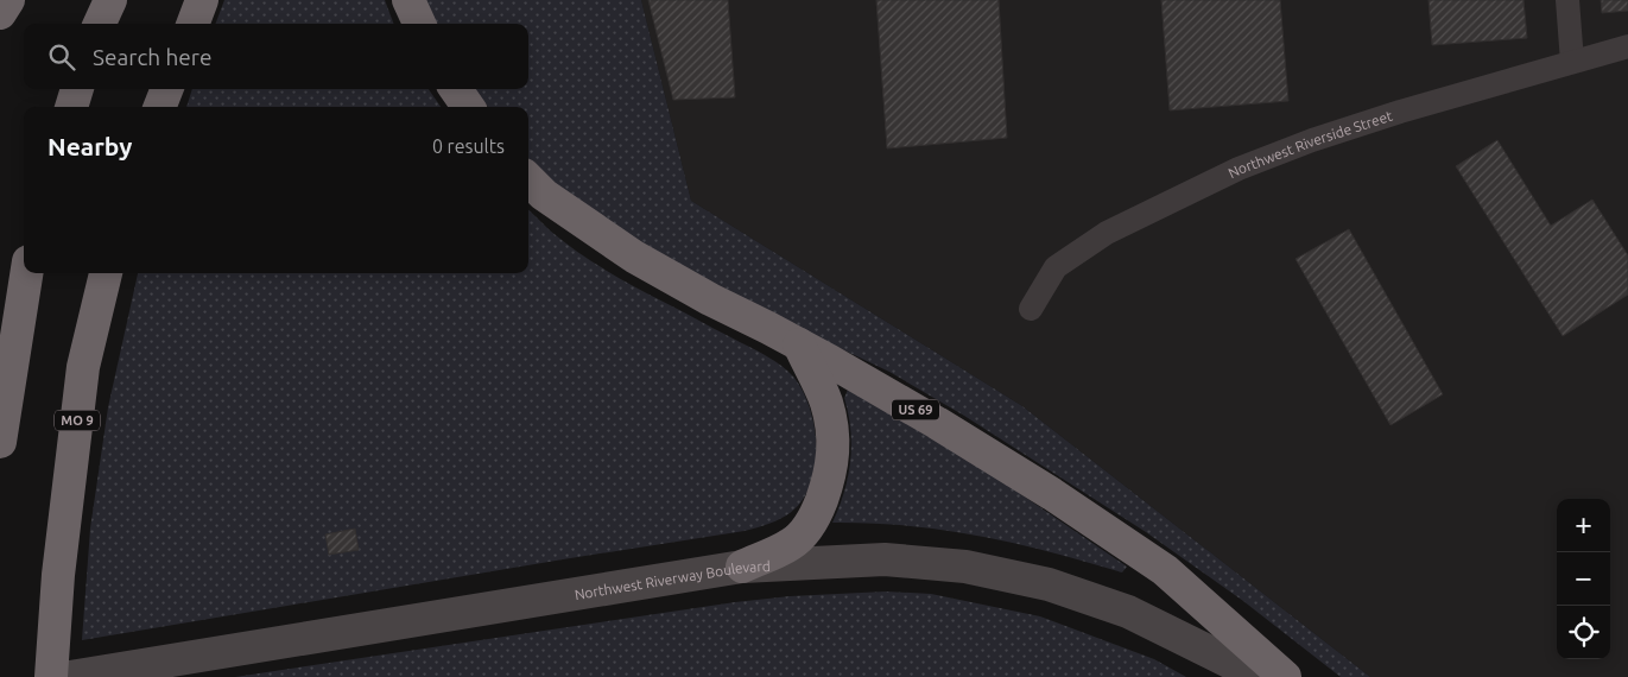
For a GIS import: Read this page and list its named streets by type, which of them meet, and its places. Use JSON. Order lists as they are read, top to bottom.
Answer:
{
  "streets": {
    "highway": ["US 69", "MO 9"],
    "main road": ["Northwest Riverway Boulevard"],
    "street": ["Northwest Riverside Street"]
  },
  "page": {
    "search": "Search here",
    "heading": ["Nearby", "0 results"],
    "map_buttons": ["+", "−"]
  }
}
